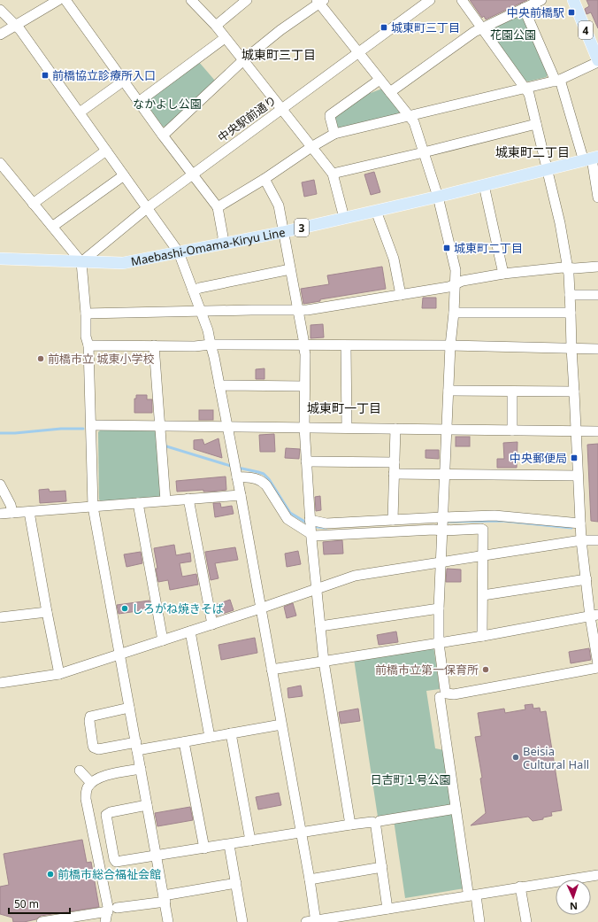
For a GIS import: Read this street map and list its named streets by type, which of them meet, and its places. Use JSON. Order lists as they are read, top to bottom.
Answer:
{
  "streets": {
    "main road": ["4", "3", "Maebashi-Omama-Kiryu Line"],
    "street": ["中央駅前通り"]
  },
  "crossings": [
    ["中央駅前通り", "Maebashi-Omama-Kiryu Line"]
  ],
  "districts": ["城東町三丁目", "城東町二丁目", "城東町一丁目"],
  "parks": ["花園公園", "なかよし公園", "日吉町１号公園"],
  "places": {
    "transit": [
      "中央前橋駅",
      "城東町三丁目",
      "前橋協立診療所入口",
      "城東町二丁目",
      "中央郵便局"
    ],
    "other": [
      "前橋市立 城東小学校",
      "しろがね焼きそば",
      "前橋市立第一保育所",
      "Beisia Cultural Hall",
      "前橋市総合福祉会館"
    ]
  },
  "scale_bar": "50 m",
  "north": "bottom"
}
